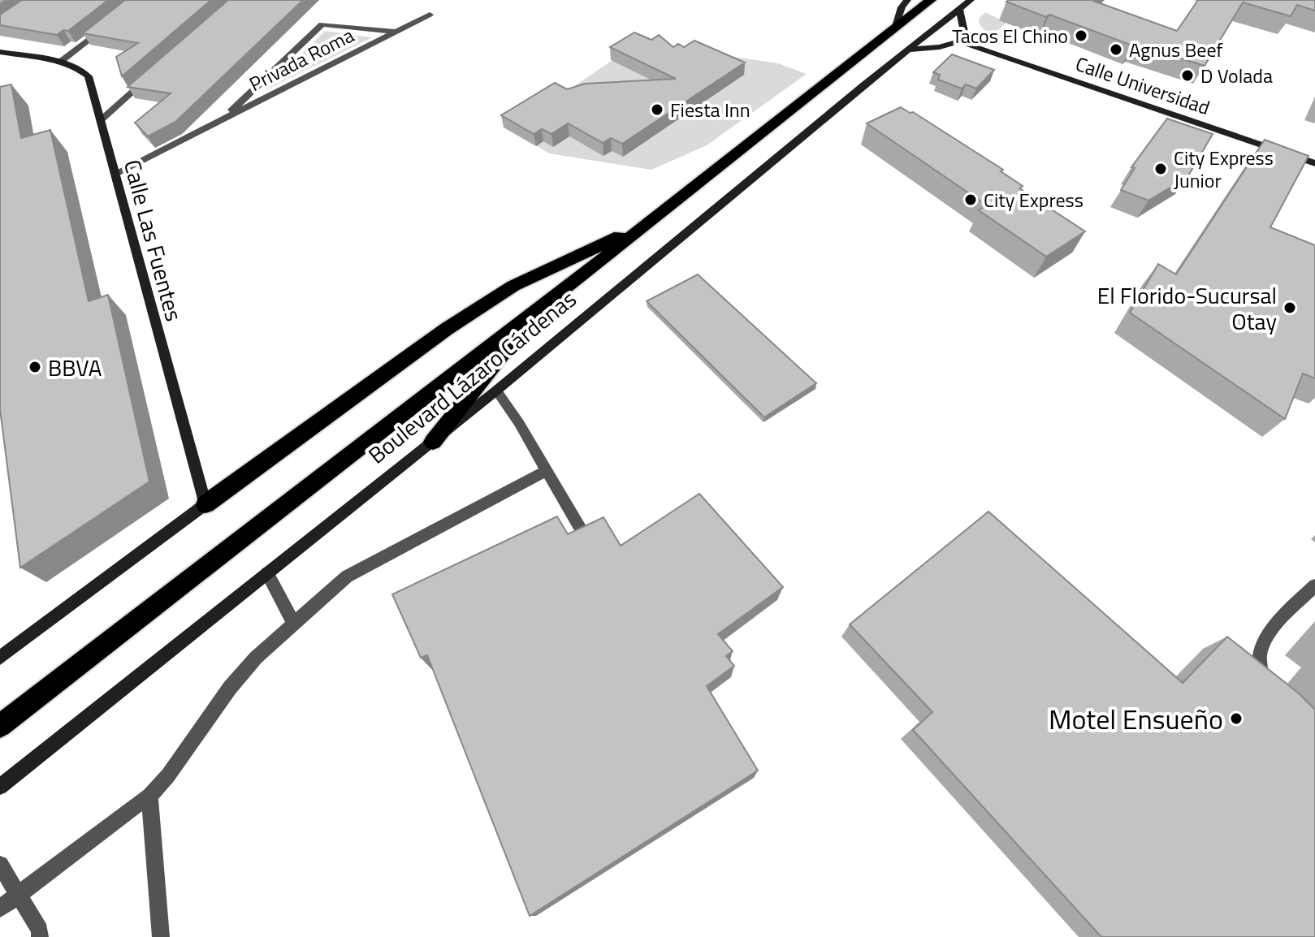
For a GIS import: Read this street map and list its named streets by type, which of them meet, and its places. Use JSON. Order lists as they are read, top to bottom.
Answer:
{
  "streets": {
    "highway": ["Boulevard Lázaro Cárdenas"],
    "main road": ["Calle Universidad", "Calle Las Fuentes"],
    "street": ["Privada Roma"]
  },
  "crossings": [
    ["Privada Roma", "Calle Las Fuentes"]
  ],
  "places": [
    "Tacos El Chino",
    "Agnus Beef",
    "D Volada",
    "Fiesta Inn",
    "City Express Junior",
    "City Express",
    "El Florido-Sucursal Otay",
    "BBVA",
    "Motel Ensueño"
  ]
}
